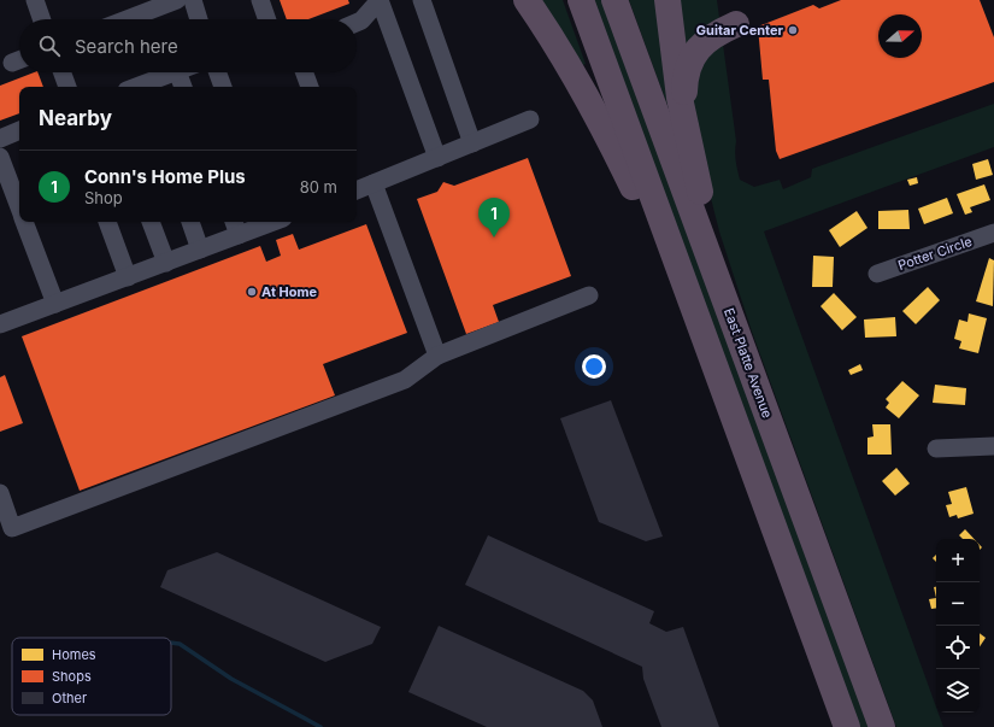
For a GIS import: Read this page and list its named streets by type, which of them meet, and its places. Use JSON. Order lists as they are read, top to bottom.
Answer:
{
  "streets": {
    "highway": ["East Platte Avenue"],
    "street": ["Potter Circle"]
  },
  "places": ["Guitar Center", "At Home"],
  "legend": ["Homes", "Shops", "Other"],
  "north": "right",
  "page": {
    "search": "Search here",
    "heading": "Nearby",
    "list": [
      {
        "mark": "1",
        "name": "Conn's Home Plus",
        "note": "Shop",
        "value": "80 m"
      }
    ],
    "pins": "1",
    "map_buttons": ["+", "−"]
  }
}
